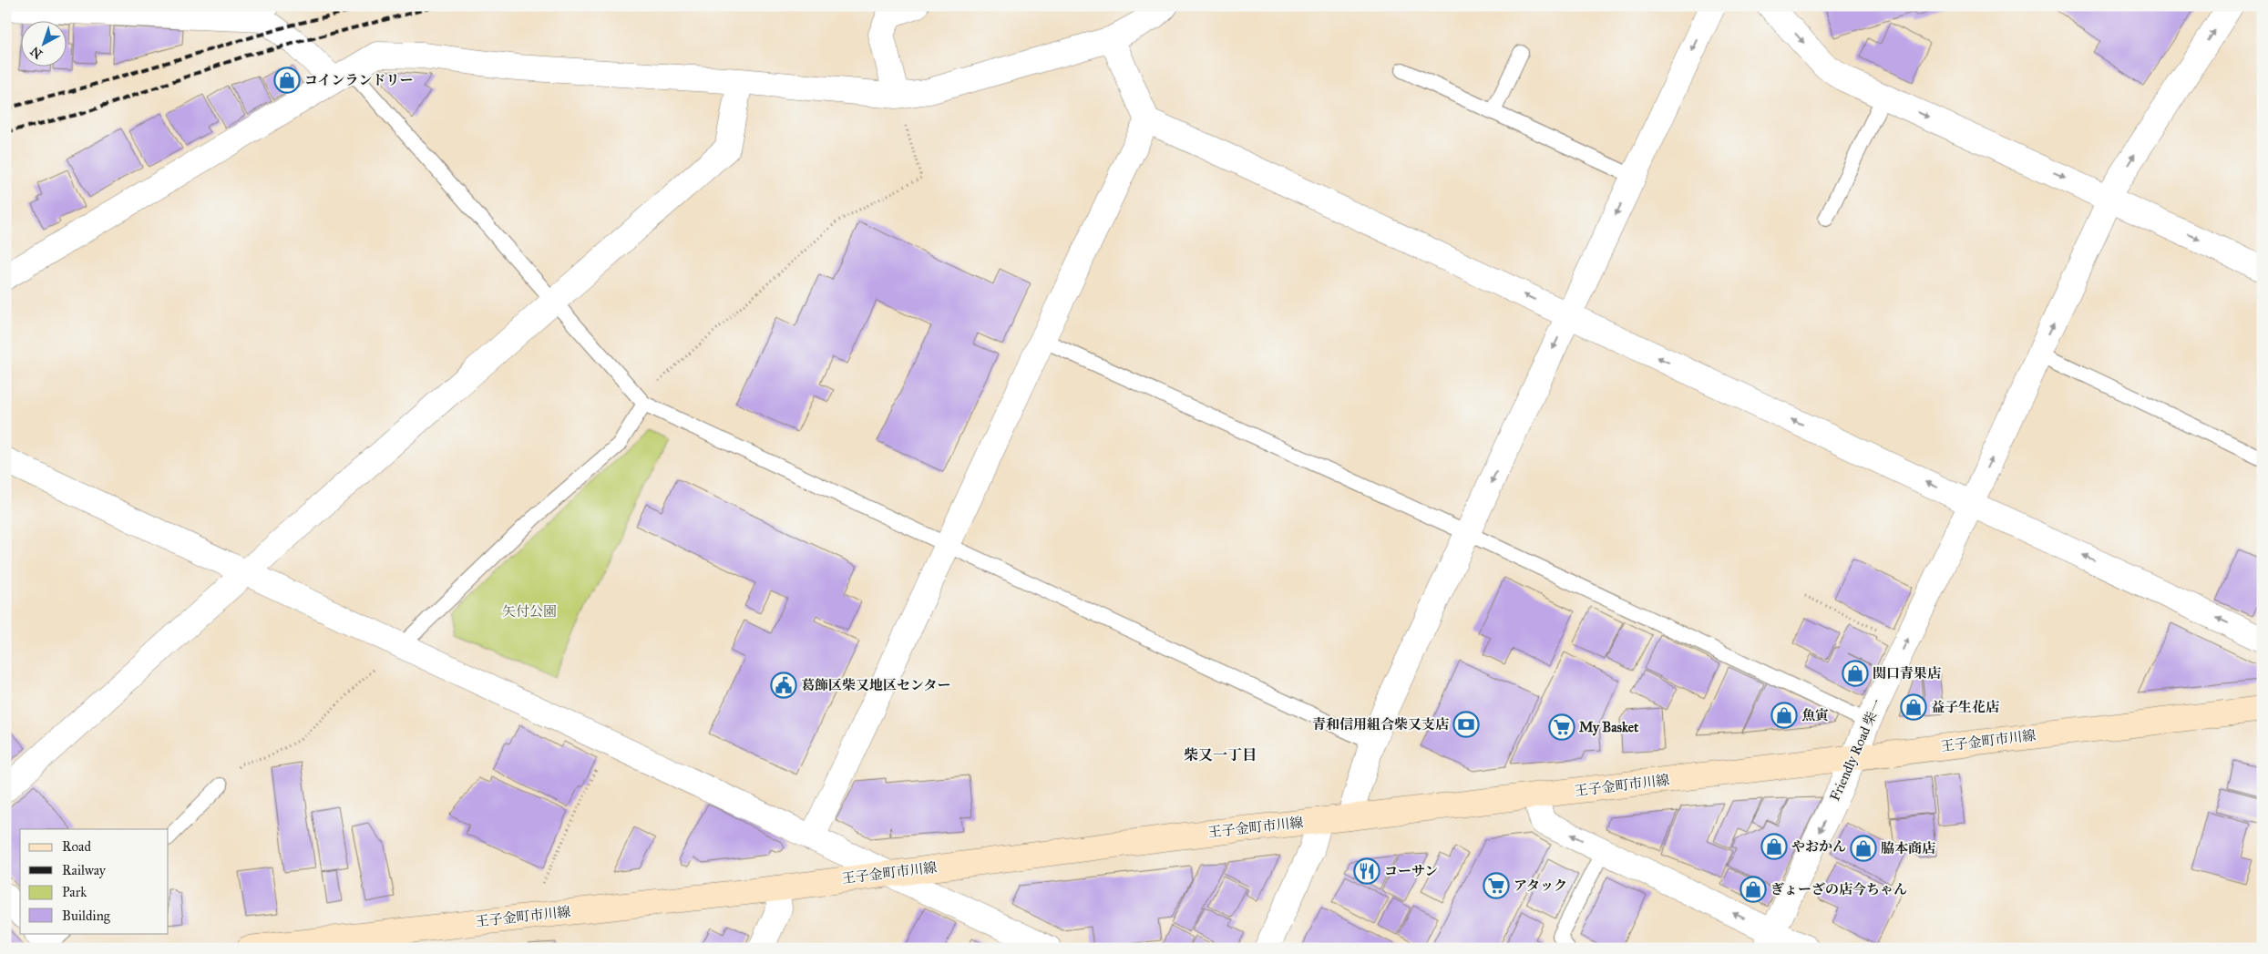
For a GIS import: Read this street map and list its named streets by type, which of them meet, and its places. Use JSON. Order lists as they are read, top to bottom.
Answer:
{
  "streets": {
    "main road": ["王子金町市川線"],
    "street": ["Friendly Road 柴一"]
  },
  "crossings": [
    ["王子金町市川線", "Friendly Road 柴一"]
  ],
  "districts": ["柴又一丁目"],
  "parks": ["矢付公園"],
  "places": {
    "shop": [
      "コインランドリー",
      "関口青果店",
      "益子生花店",
      "魚寅",
      "やおかん",
      "脇本商店",
      "ぎょーざの店今ちゃん"
    ],
    "public building": ["葛飾区柴又地区センター"],
    "bank": ["青和信用組合柴又支店"],
    "supermarket": ["My Basket", "アタック"],
    "restaurant": ["コーサン"]
  },
  "legend": [
    "Road",
    "Railway",
    "Park",
    "Building"
  ],
  "north": "bottom left"
}
